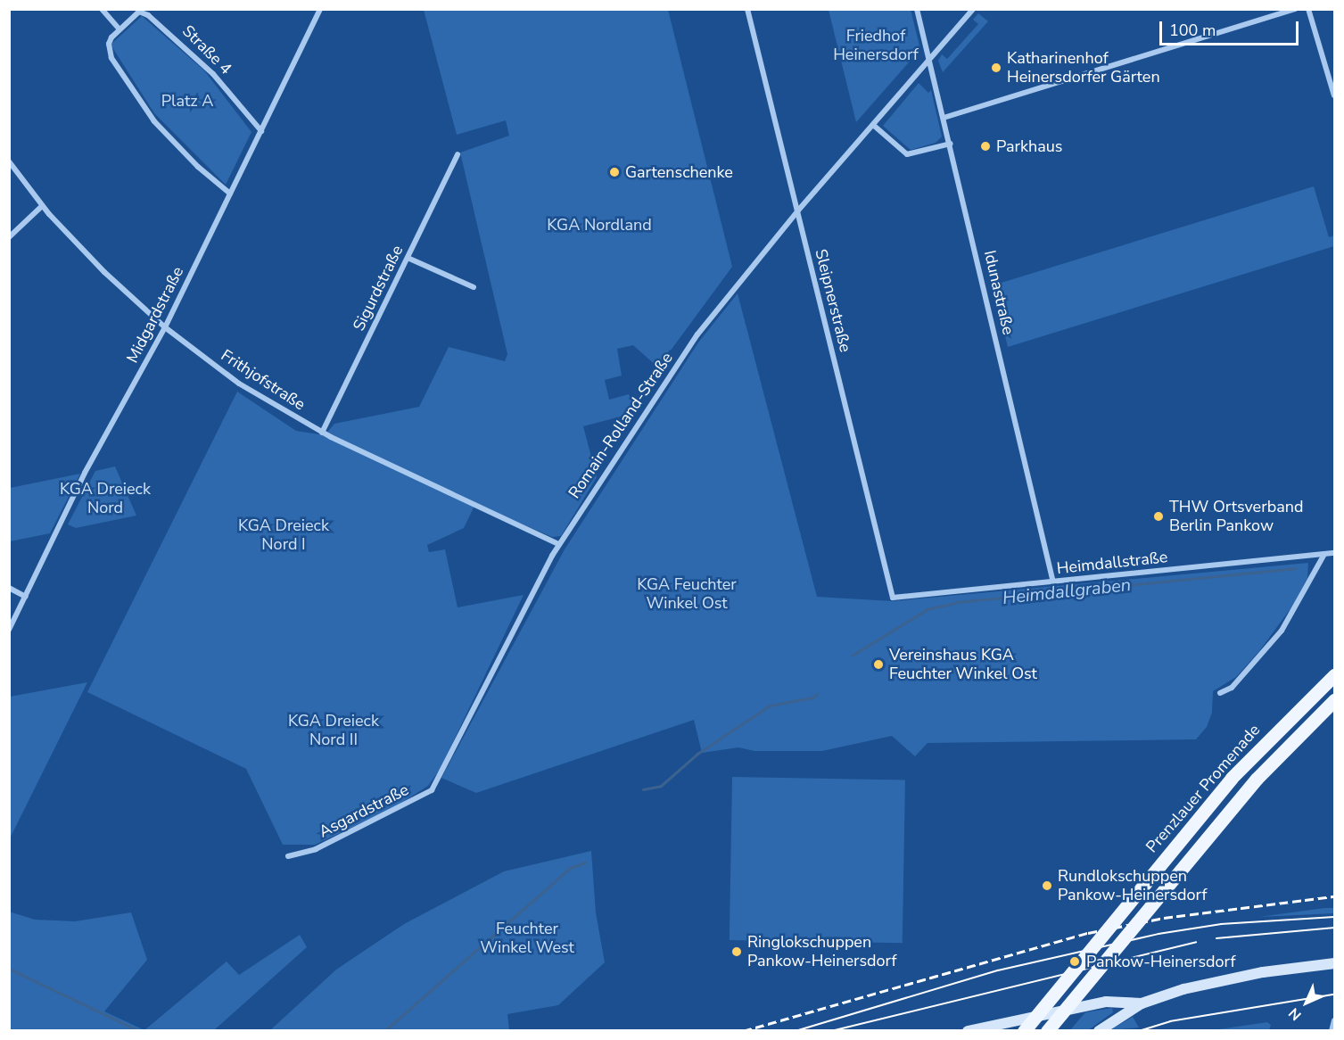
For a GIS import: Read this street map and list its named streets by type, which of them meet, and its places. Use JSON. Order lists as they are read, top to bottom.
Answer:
{
  "streets": {
    "main road": ["Prenzlauer Promenade"],
    "street": [
      "Straße 4",
      "Sigurdstraße",
      "Idunastraße",
      "Sleipnerstraße",
      "Midgardstraße",
      "Frithjofstraße",
      "Romain-Rolland-Straße",
      "Heimdallstraße",
      "Asgardstraße"
    ]
  },
  "crossings": [
    ["Straße 4", "Midgardstraße"],
    ["Sigurdstraße", "Frithjofstraße"],
    ["Idunastraße", "Romain-Rolland-Straße"],
    ["Idunastraße", "Heimdallstraße"],
    ["Sleipnerstraße", "Romain-Rolland-Straße"],
    ["Sleipnerstraße", "Heimdallstraße"],
    ["Midgardstraße", "Frithjofstraße"],
    ["Frithjofstraße", "Romain-Rolland-Straße"],
    ["Romain-Rolland-Straße", "Asgardstraße"]
  ],
  "water": ["Heimdallgraben"],
  "parks": [
    "Friedhof Heinersdorf",
    "Platz A",
    "KGA Nordland",
    "KGA Dreieck Nord",
    "KGA Dreieck Nord I",
    "KGA Feuchter Winkel Ost",
    "KGA Dreieck Nord II",
    "Feuchter Winkel West"
  ],
  "places": [
    "Katharinenhof Heinersdorfer Gärten",
    "Parkhaus",
    "Gartenschenke",
    "THW Ortsverband Berlin Pankow",
    "Vereinshaus KGA Feuchter Winkel Ost",
    "Rundlokschuppen Pankow-Heinersdorf",
    "Ringlokschuppen Pankow-Heinersdorf",
    "Pankow-Heinersdorf"
  ],
  "scale_bar": "100 m",
  "north": "bottom left"
}
